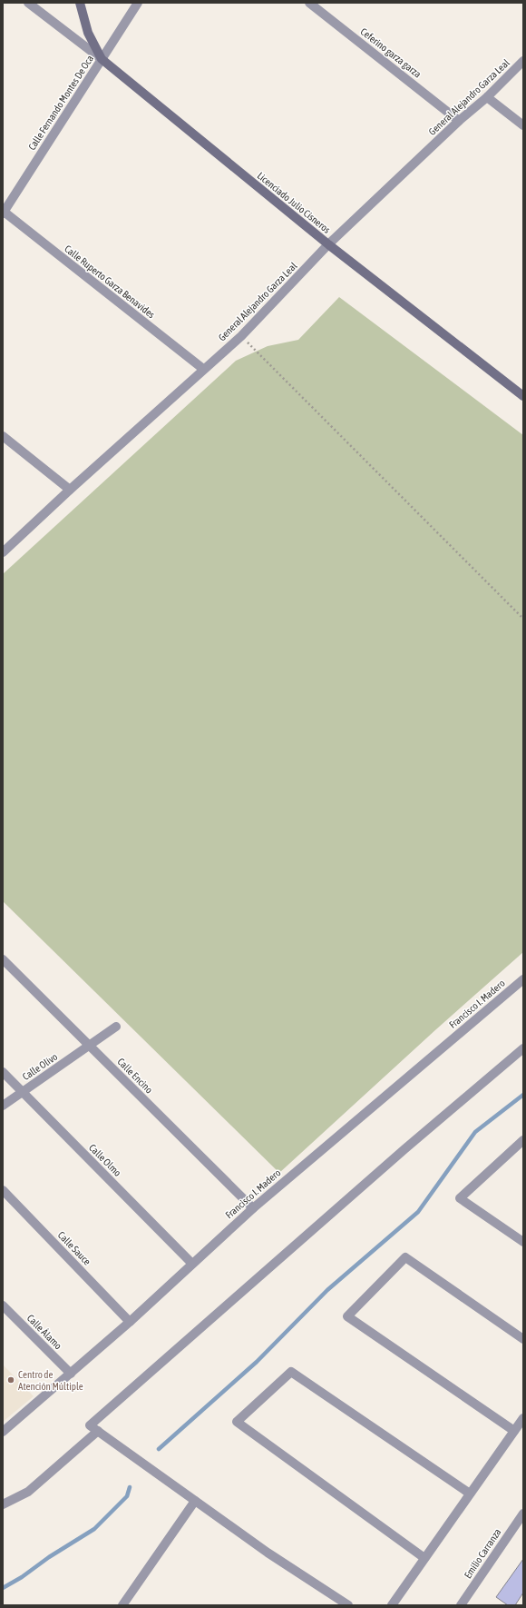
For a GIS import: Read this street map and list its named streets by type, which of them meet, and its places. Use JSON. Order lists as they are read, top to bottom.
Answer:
{
  "streets": {
    "street": [
      "Ceferino garza garza",
      "General Alejandro Garza Leal",
      "Calle Fernando Montes De Oca",
      "Licenciado Julio Cisneros",
      "Calle Ruperto Garza Benavides",
      "Francisco I. Madero",
      "Calle Olivo",
      "Calle Encino",
      "Calle Olmo",
      "Calle Sauce",
      "Calle Álamo",
      "Emilio Carranza"
    ]
  },
  "crossings": [
    ["Ceferino garza garza", "General Alejandro Garza Leal"],
    ["General Alejandro Garza Leal", "Licenciado Julio Cisneros"],
    ["General Alejandro Garza Leal", "Calle Ruperto Garza Benavides"],
    ["Calle Fernando Montes De Oca", "Licenciado Julio Cisneros"],
    ["Calle Fernando Montes De Oca", "Calle Ruperto Garza Benavides"],
    ["Francisco I. Madero", "Calle Encino"],
    ["Francisco I. Madero", "Calle Olmo"],
    ["Francisco I. Madero", "Calle Sauce"],
    ["Francisco I. Madero", "Calle Álamo"],
    ["Calle Olivo", "Calle Encino"],
    ["Calle Olivo", "Calle Olmo"]
  ],
  "places": ["Centro de Atención Múltiple"]
}
